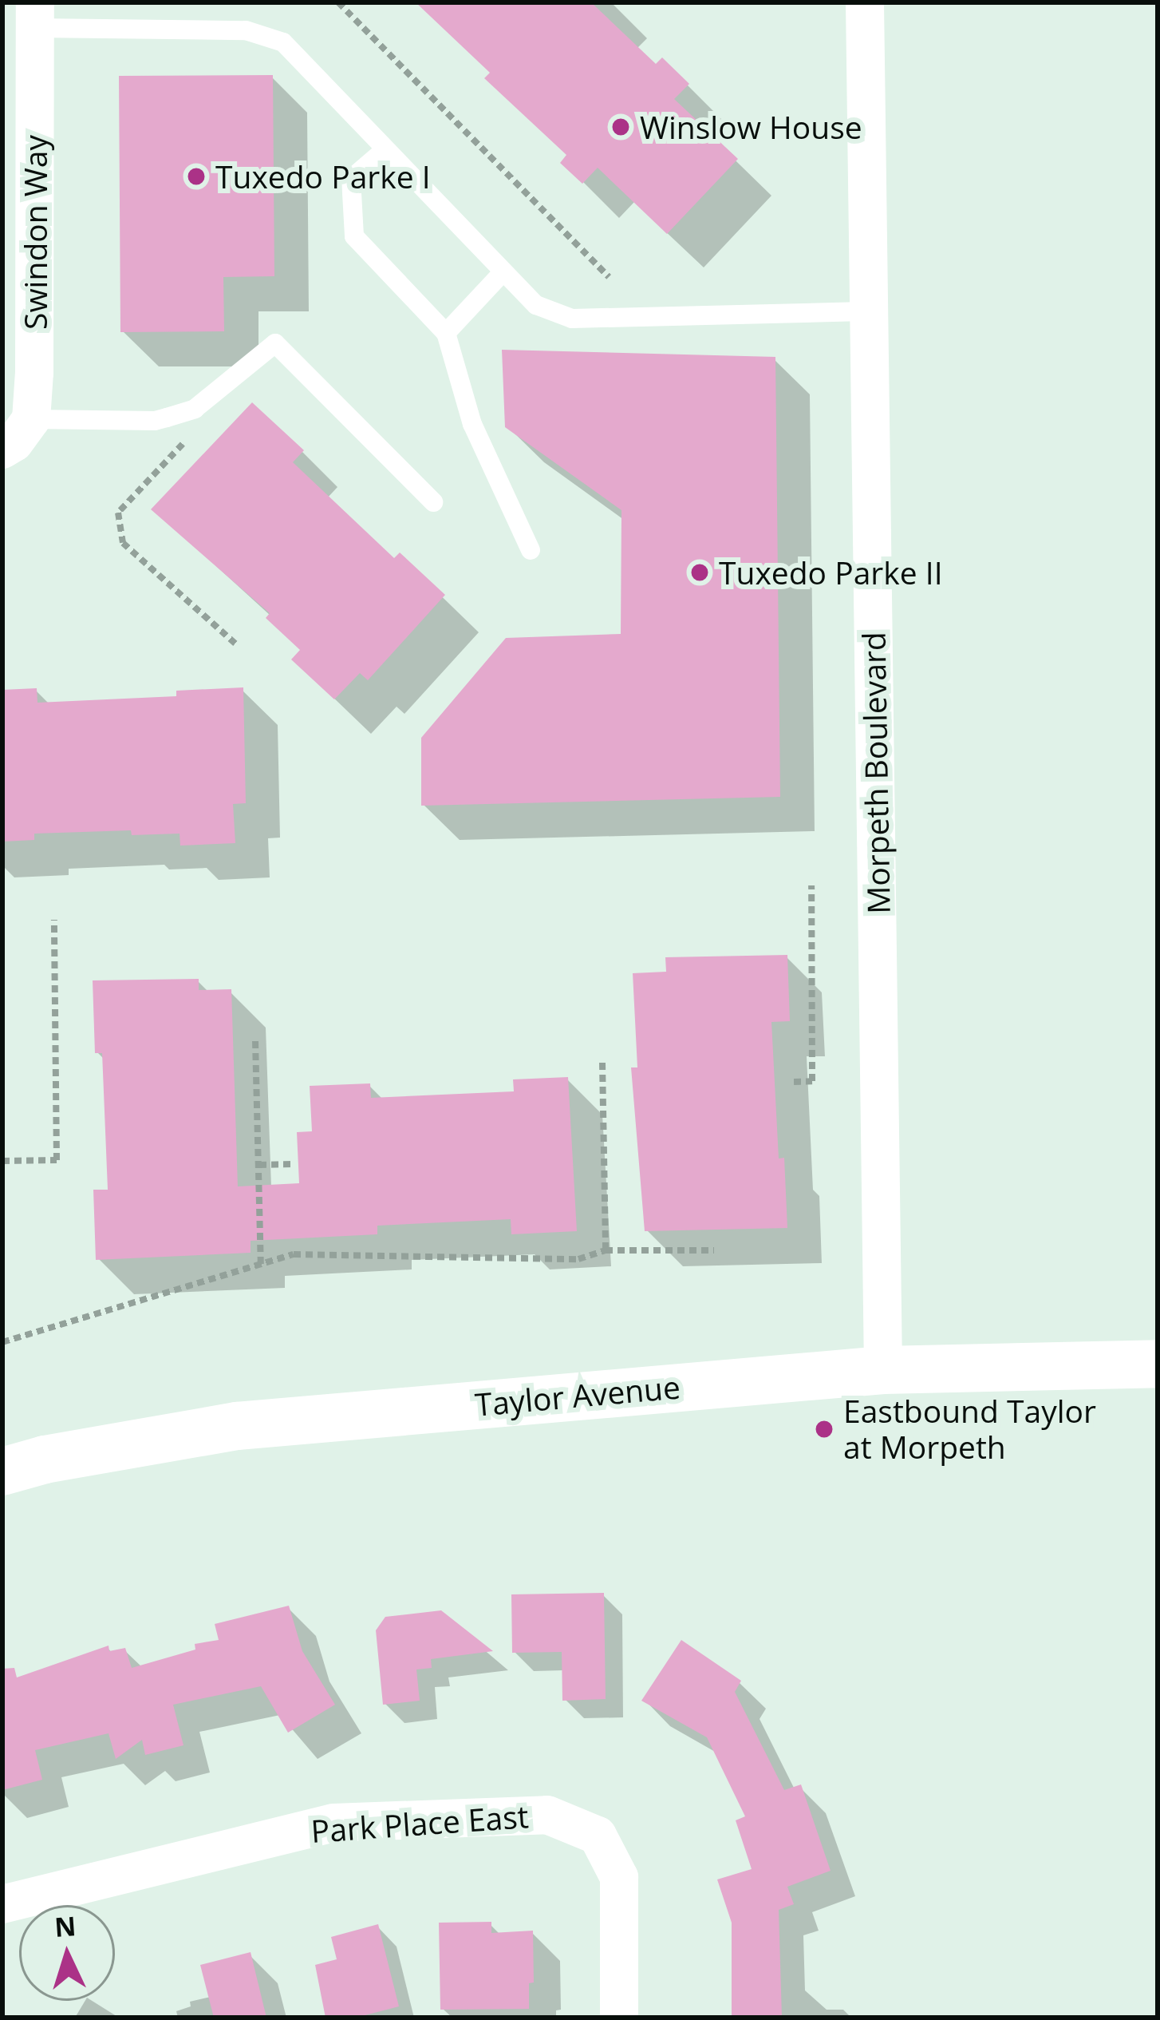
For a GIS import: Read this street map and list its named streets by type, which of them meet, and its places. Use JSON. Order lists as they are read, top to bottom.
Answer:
{
  "streets": {
    "street": [
      "Swindon Way",
      "Morpeth Boulevard",
      "Taylor Avenue",
      "Park Place East"
    ]
  },
  "crossings": [
    ["Morpeth Boulevard", "Taylor Avenue"]
  ],
  "places": [
    "Winslow House",
    "Tuxedo Parke I",
    "Tuxedo Parke II",
    "Eastbound Taylor at Morpeth"
  ],
  "north": "top"
}
